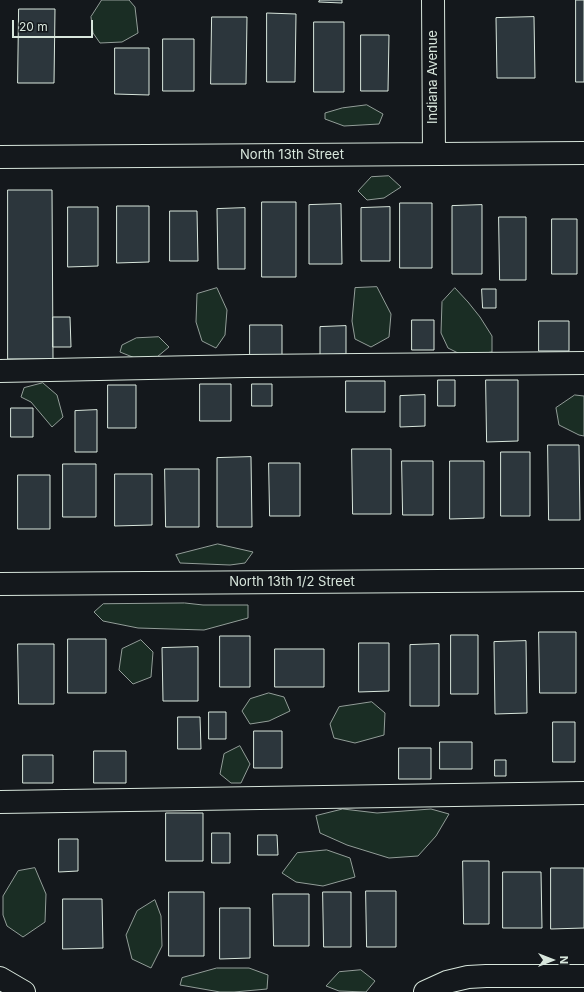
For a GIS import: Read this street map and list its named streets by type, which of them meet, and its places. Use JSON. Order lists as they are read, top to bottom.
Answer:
{
  "streets": {
    "street": ["Indiana Avenue", "North 13th Street", "North 13th 1/2 Street"]
  },
  "crossings": [
    ["Indiana Avenue", "North 13th Street"]
  ],
  "scale_bar": "20 m",
  "north": "right"
}
